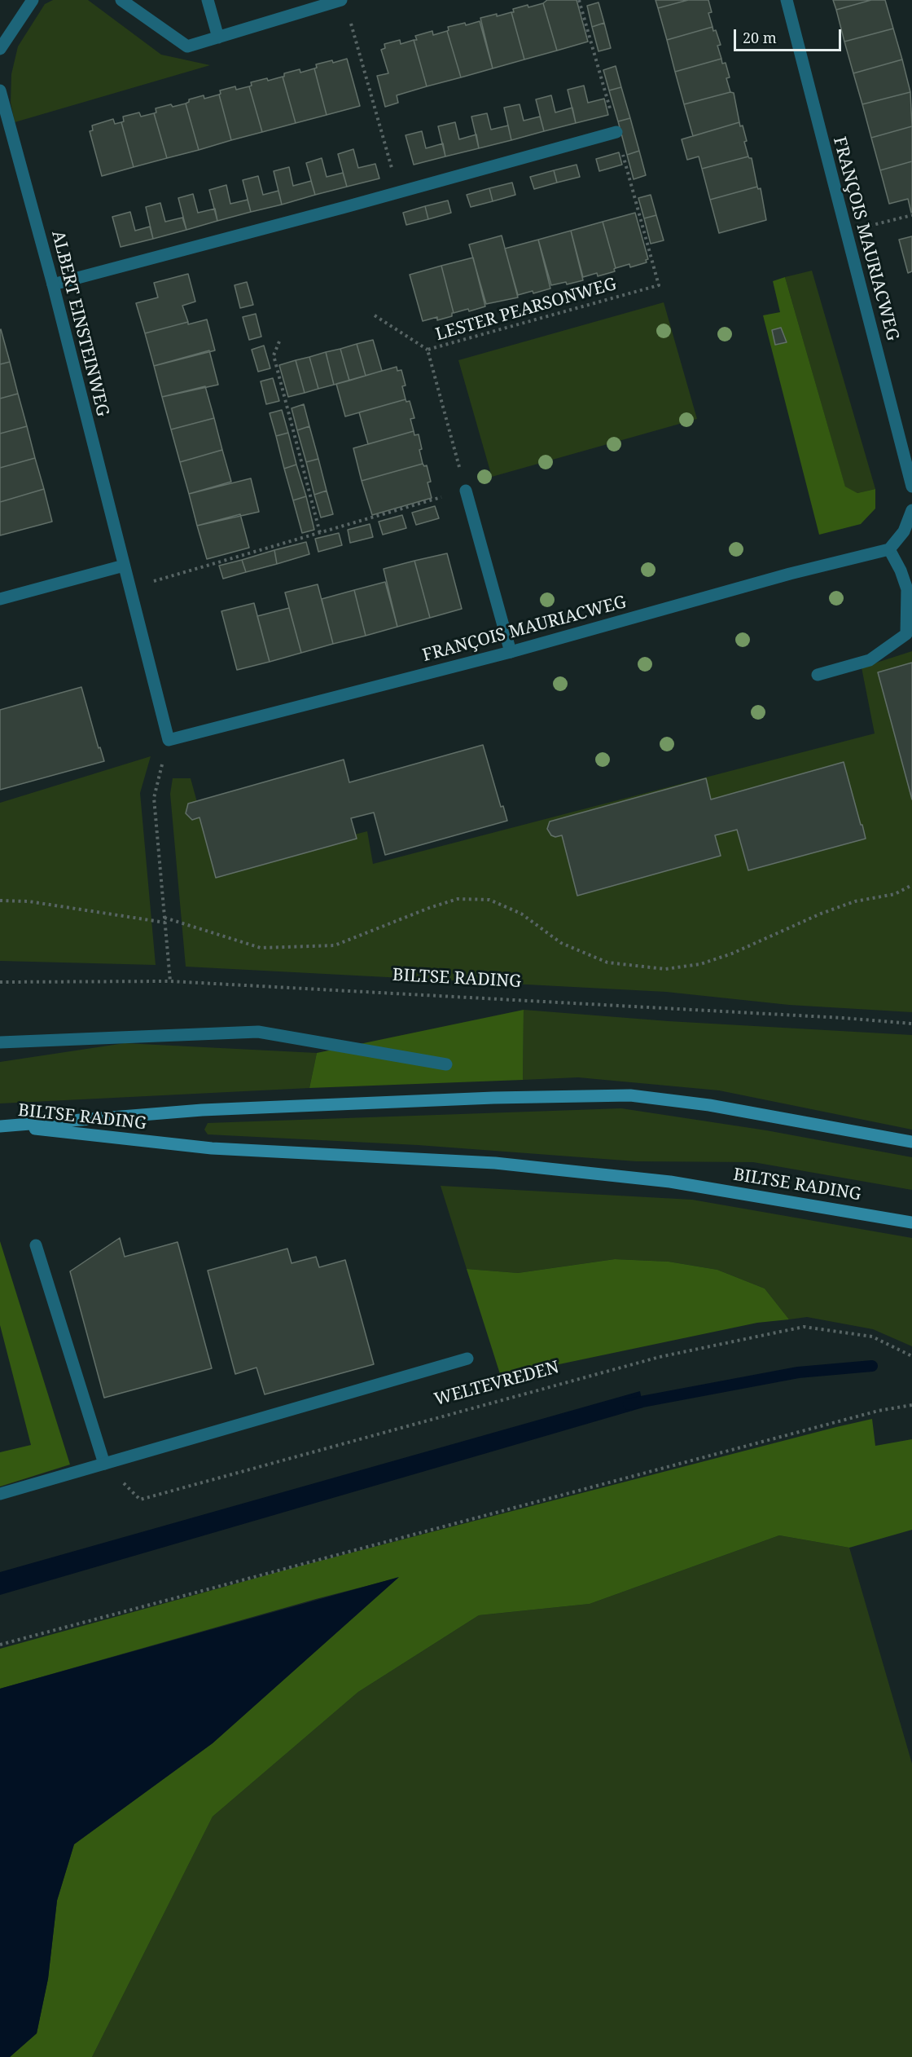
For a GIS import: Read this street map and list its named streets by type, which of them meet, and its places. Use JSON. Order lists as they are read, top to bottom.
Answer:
{
  "streets": {
    "main road": ["BILTSE RADING"],
    "street": ["FRANÇOIS MAURIACWEG", "ALBERT EINSTEINWEG", "WELTEVREDEN"],
    "path": ["LESTER PEARSONWEG"]
  },
  "crossings": [
    ["FRANÇOIS MAURIACWEG", "ALBERT EINSTEINWEG"]
  ],
  "scale_bar": "20 m"
}
